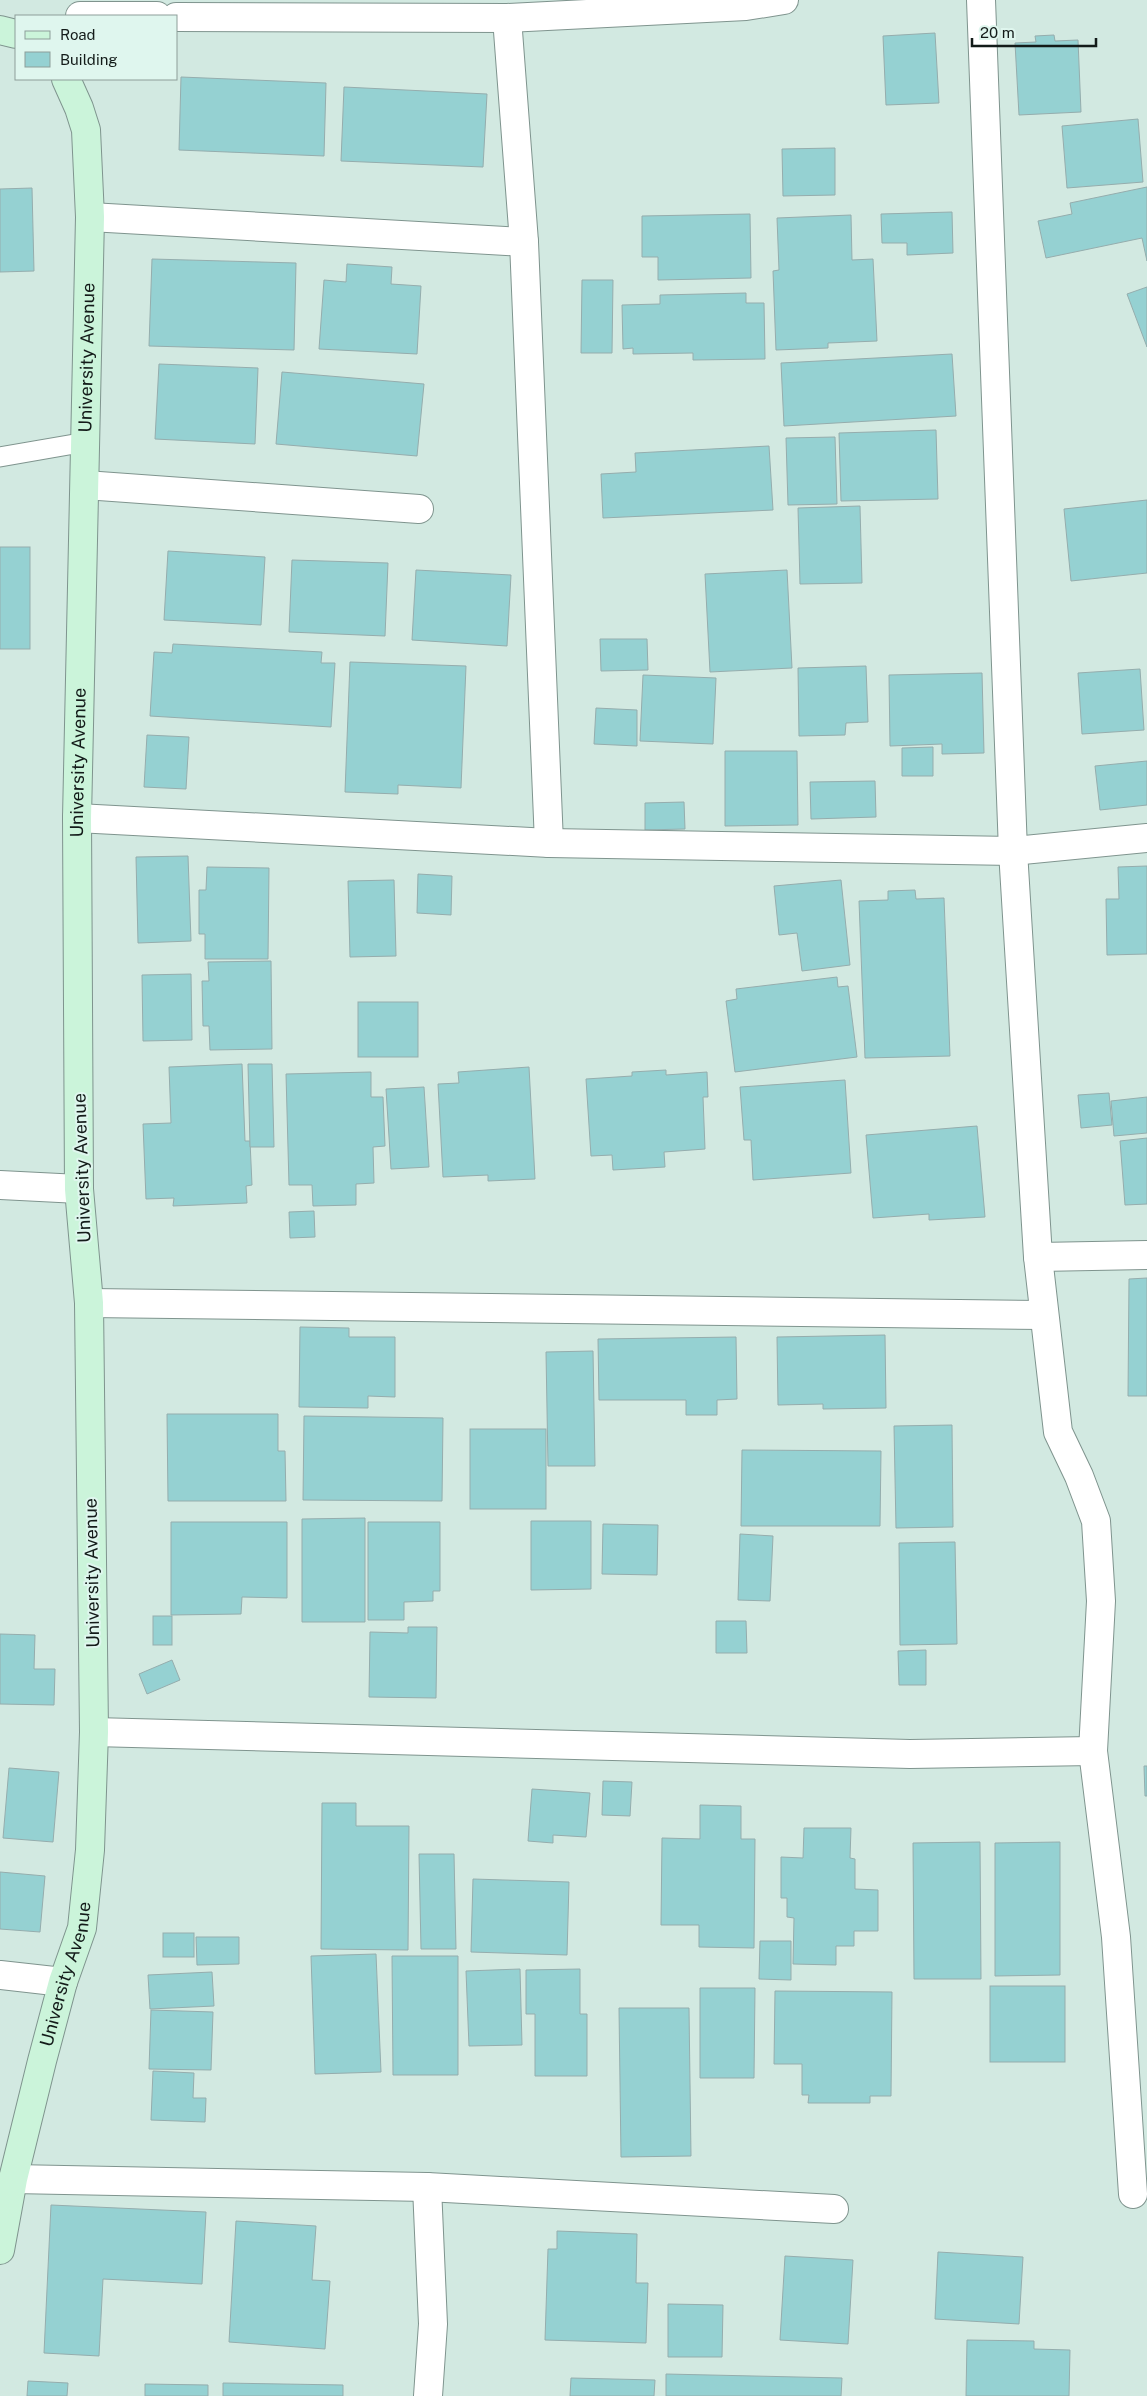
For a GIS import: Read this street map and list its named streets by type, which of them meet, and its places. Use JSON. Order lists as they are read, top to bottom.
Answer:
{
  "streets": {
    "street": ["University Avenue"]
  },
  "legend": ["Road", "Building"],
  "scale_bar": "20 m"
}
